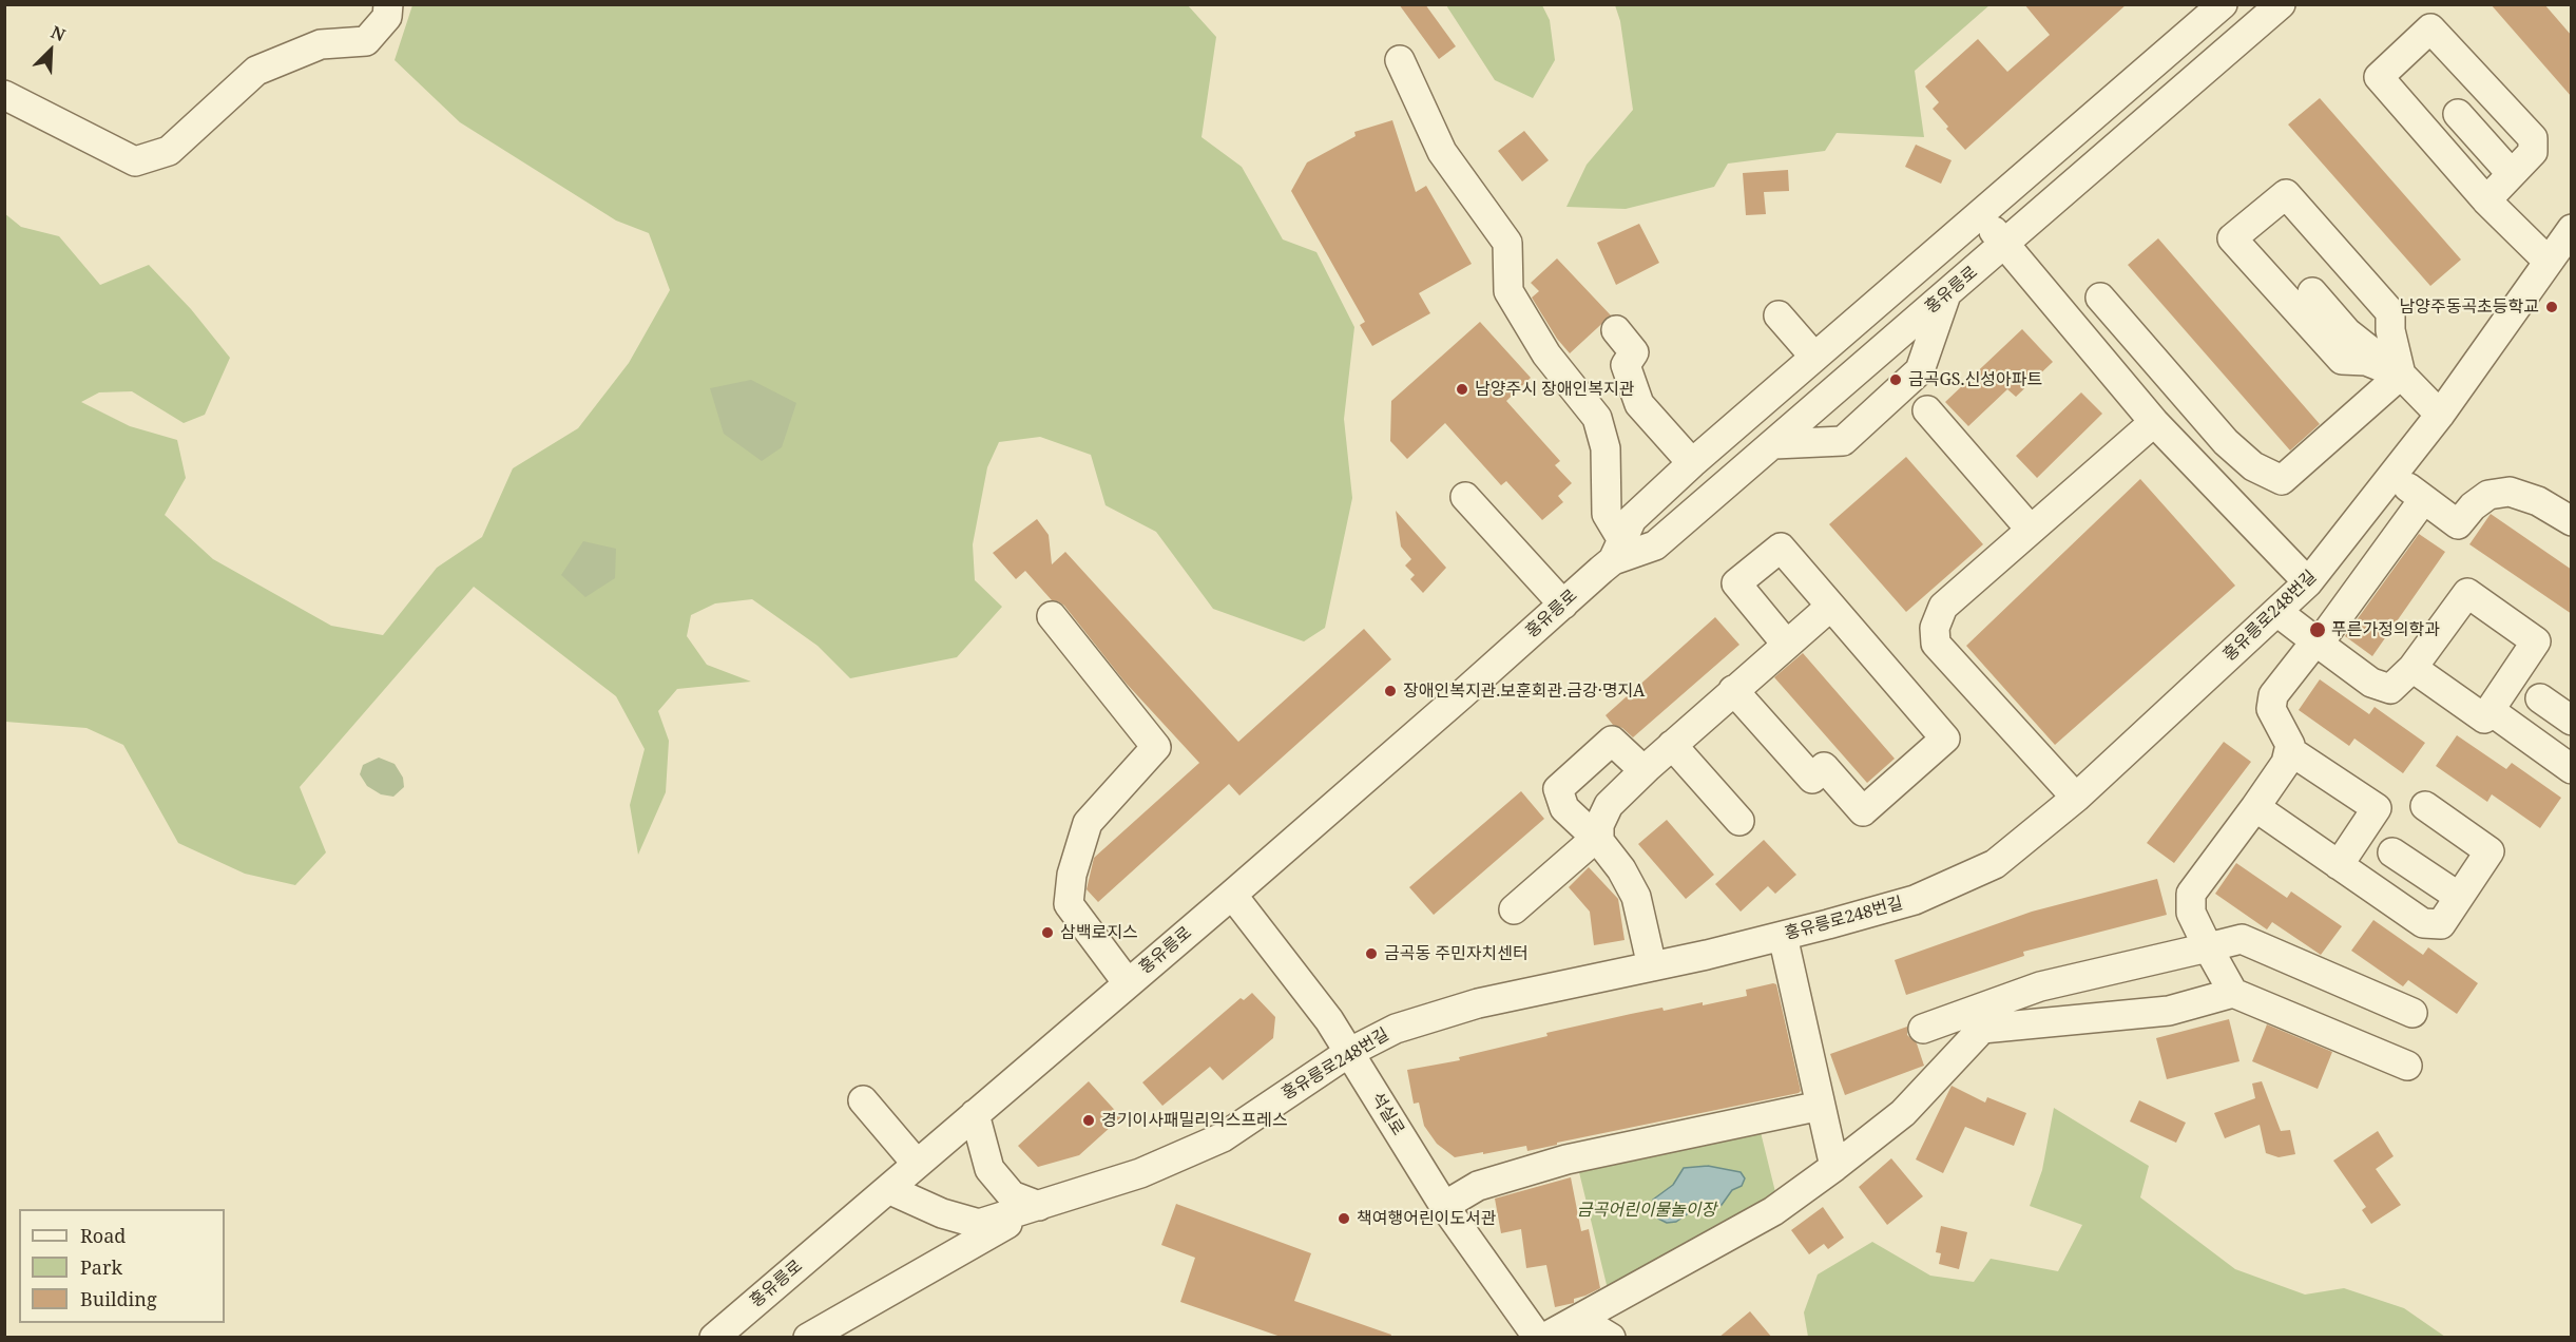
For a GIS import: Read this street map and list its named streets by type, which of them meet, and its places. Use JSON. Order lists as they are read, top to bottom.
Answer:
{
  "streets": {
    "street": ["홍유릉로", "홍유릉로248번길", "석실로"]
  },
  "crossings": [
    ["홍유릉로", "홍유릉로248번길"],
    ["홍유릉로", "석실로"],
    ["홍유릉로248번길", "석실로"]
  ],
  "parks": ["금곡어린이물놀이장"],
  "places": [
    "남양주동곡초등학교",
    "금곡GS.신성아파트",
    "남양주시 장애인복지관",
    "푸른가정의학과",
    "장애인복지관.보훈회관.금강·명지A",
    "삼백로지스",
    "금곡동 주민자치센터",
    "경기이사패밀리익스프레스",
    "책여행어린이도서관"
  ],
  "legend": ["Road", "Park", "Building"],
  "north": "top right"
}
